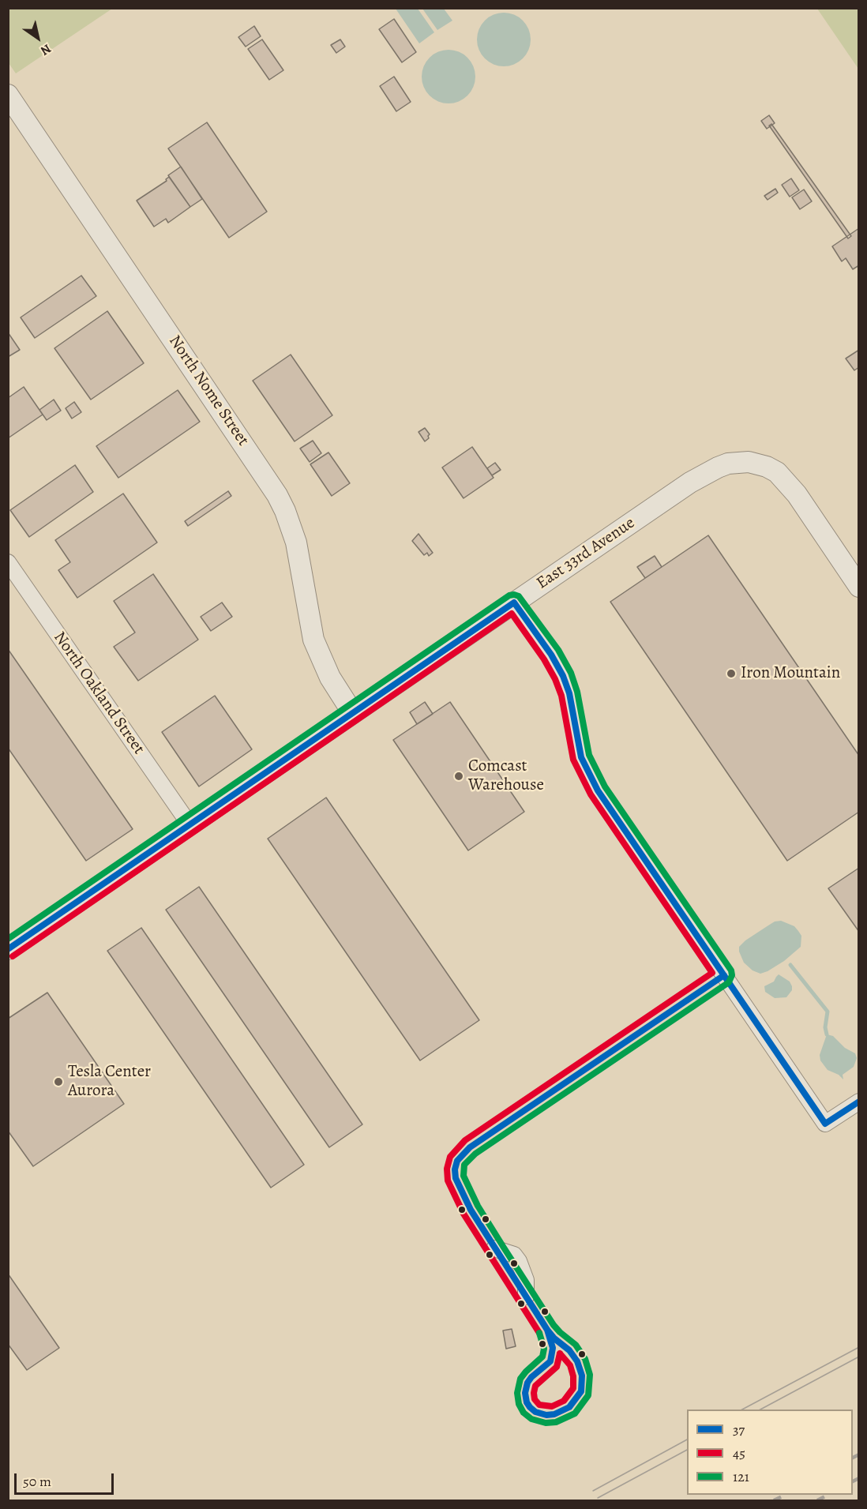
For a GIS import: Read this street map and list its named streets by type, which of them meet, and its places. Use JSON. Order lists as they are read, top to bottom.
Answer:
{
  "streets": {
    "street": ["North Nome Street", "East 33rd Avenue", "North Oakland Street"]
  },
  "crossings": [
    ["North Nome Street", "East 33rd Avenue"],
    ["East 33rd Avenue", "North Oakland Street"]
  ],
  "places": ["Iron Mountain", "Comcast Warehouse", "Tesla Center Aurora"],
  "lines": ["transit line 121", "transit line 37", "transit line 45"],
  "legend": ["37", "45", "121"],
  "scale_bar": "50 m",
  "north": "bottom right"
}
